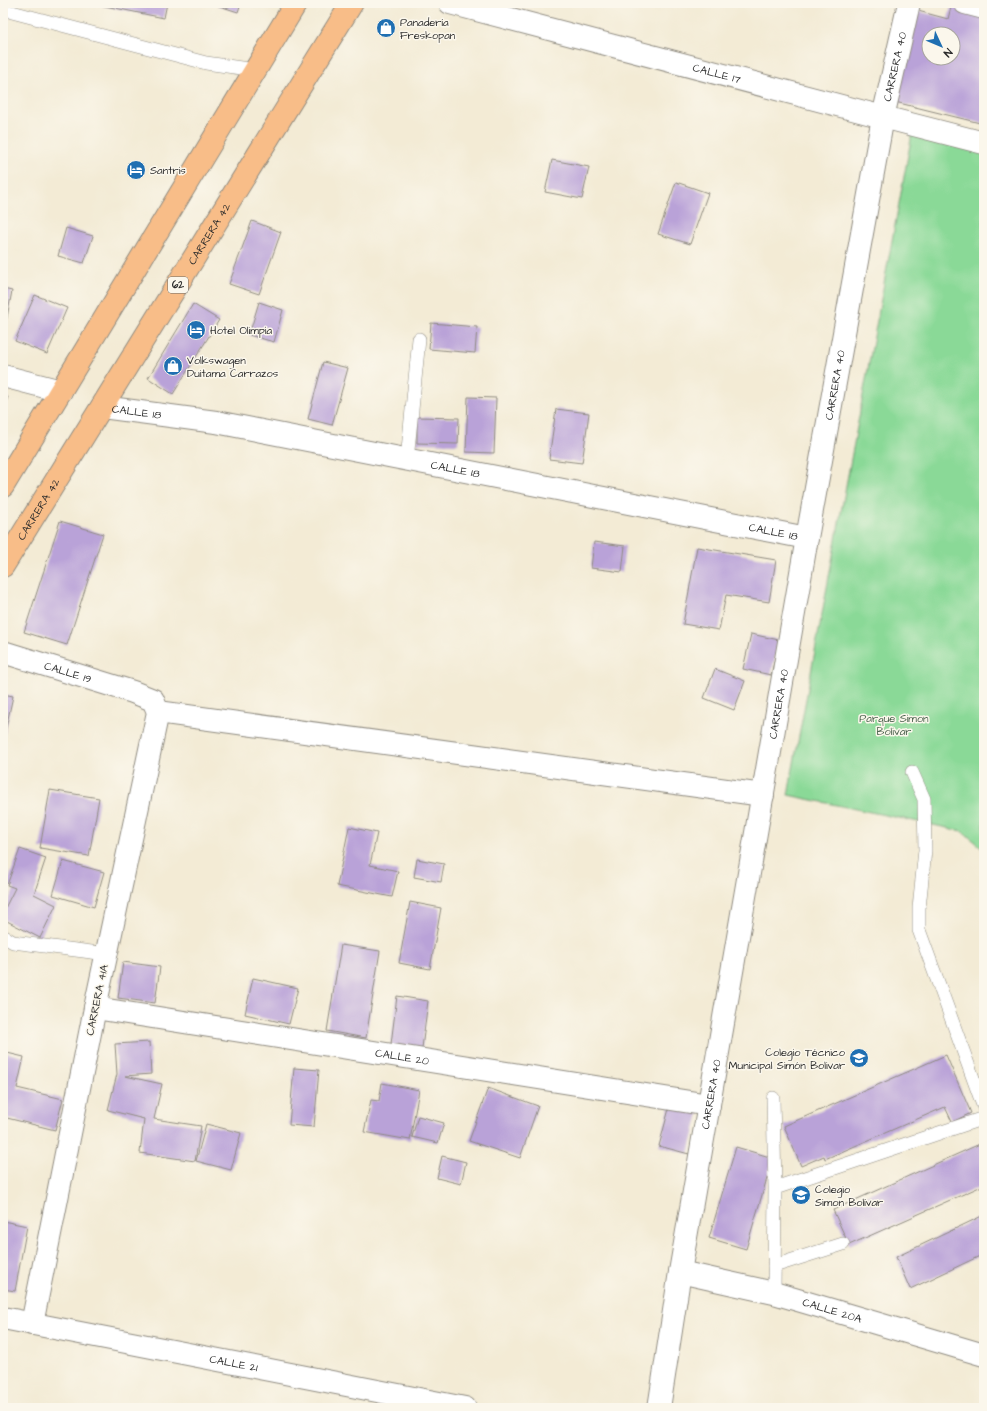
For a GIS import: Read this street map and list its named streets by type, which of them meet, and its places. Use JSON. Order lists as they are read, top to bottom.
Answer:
{
  "streets": {
    "highway": ["CARRERA 42", "62"],
    "street": [
      "CARRERA 40",
      "CALLE 17",
      "CALLE 18",
      "CALLE 19",
      "CARRERA 41A",
      "CALLE 20",
      "CALLE 20A",
      "CALLE 21"
    ]
  },
  "crossings": [
    ["CARRERA 40", "CALLE 17"],
    ["CARRERA 40", "CALLE 18"],
    ["CARRERA 40", "CALLE 20"],
    ["CARRERA 40", "CALLE 20A"],
    ["CARRERA 42", "CALLE 18"],
    ["CALLE 19", "CARRERA 41A"],
    ["CARRERA 41A", "CALLE 20"],
    ["CARRERA 41A", "CALLE 21"]
  ],
  "parks": ["Parque Simon Bolivar"],
  "places": {
    "shop": ["Panadería Freskopan", "Volkswagen Duitama Carrazos"],
    "hotel": ["Santris", "Hotel Olimpia"],
    "school or university": ["Colegio Técnico Municipal Simón Bolivar", "Colegio Simon Bolívar"]
  },
  "north": "bottom right"
}
